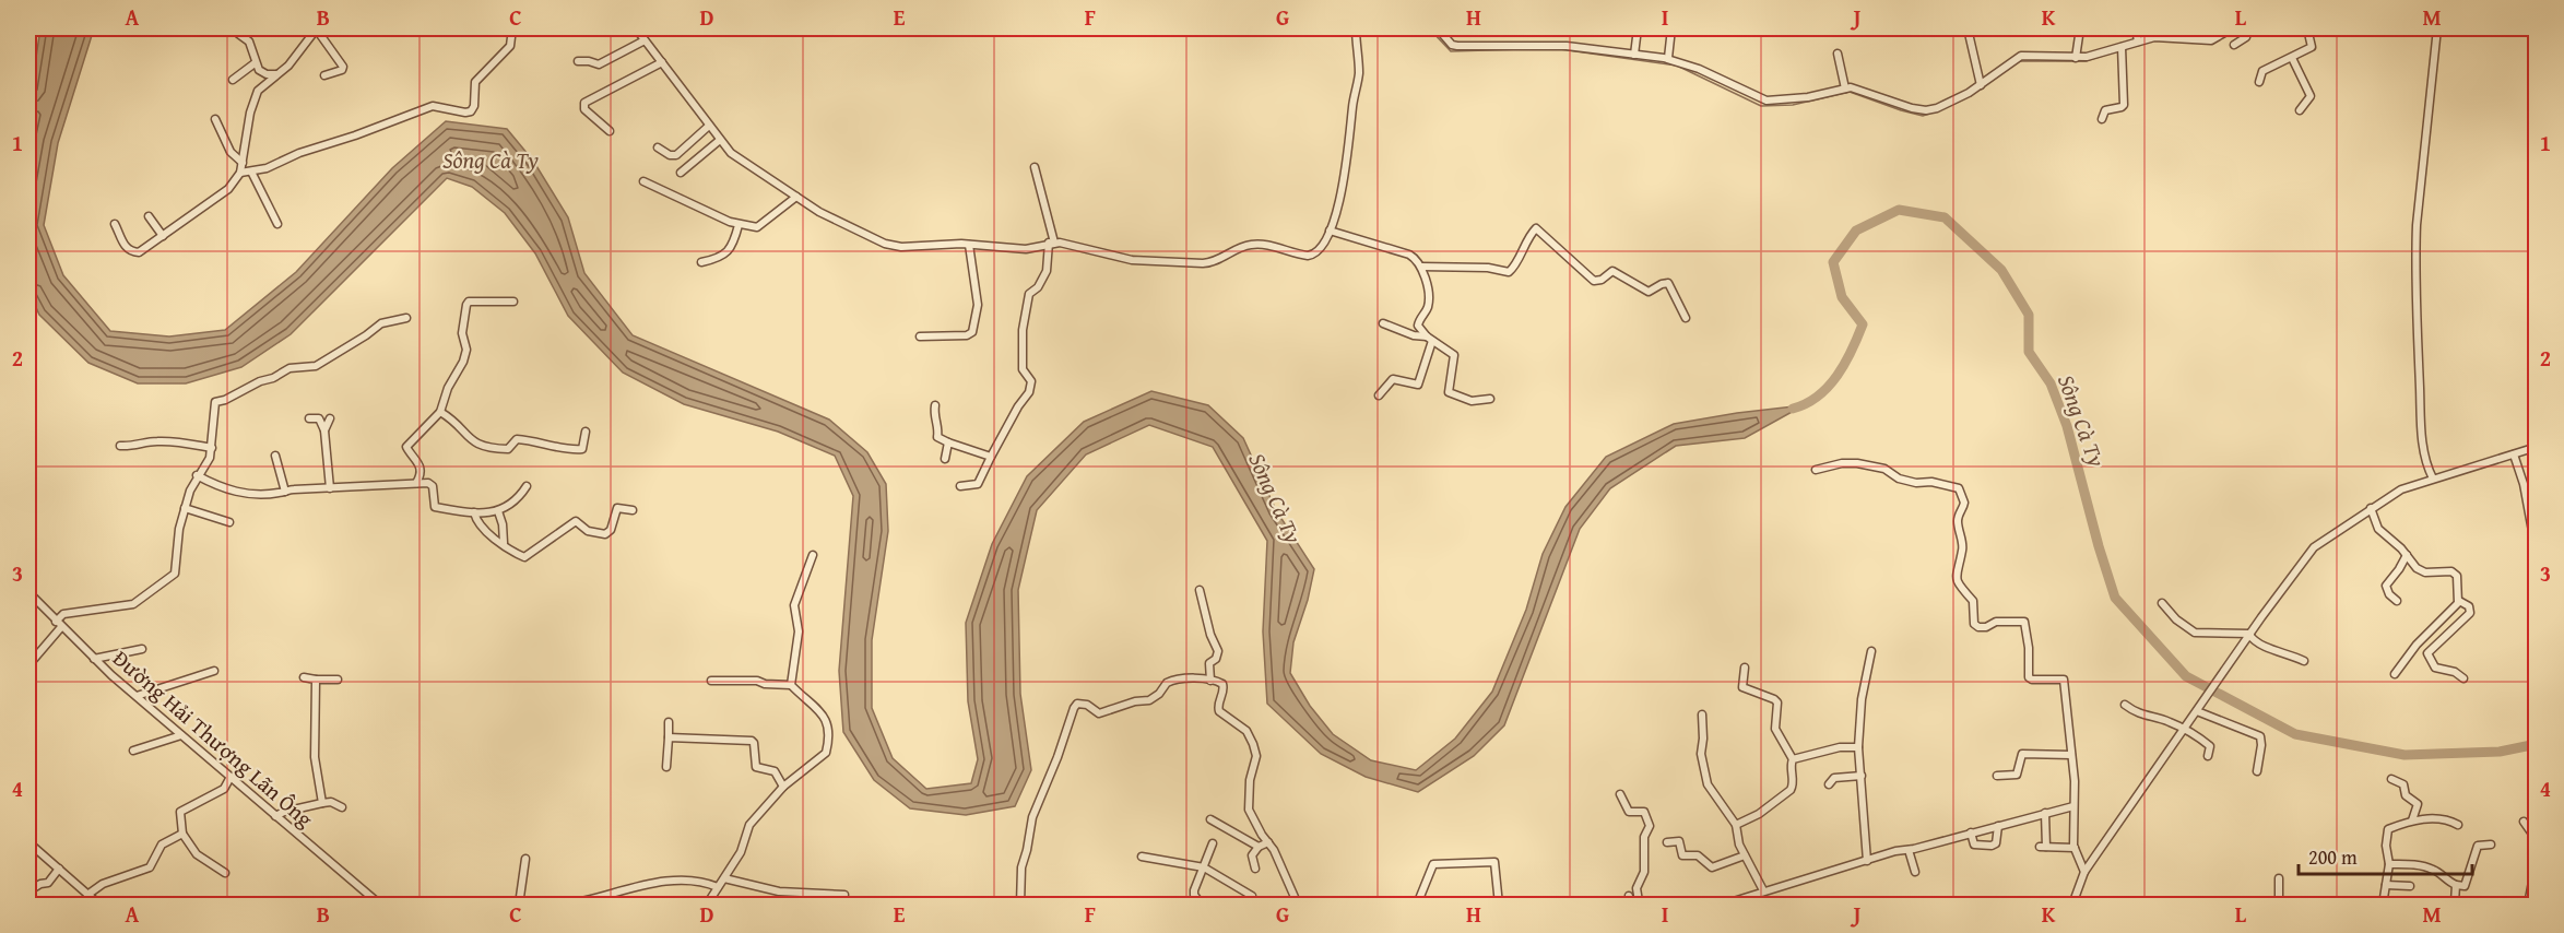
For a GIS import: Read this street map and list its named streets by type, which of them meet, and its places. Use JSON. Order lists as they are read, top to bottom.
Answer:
{
  "streets": {
    "street": ["Đường Hải Thượng Lãn Ông"]
  },
  "water": ["Sông Cà Ty"],
  "scale_bar": "200 m",
  "grid": {
    "columns": [
      "A",
      "B",
      "C",
      "D",
      "E",
      "F",
      "G",
      "H",
      "I",
      "J",
      "K",
      "L",
      "M"
    ],
    "rows": [
      "1",
      "2",
      "3",
      "4"
    ]
  }
}
